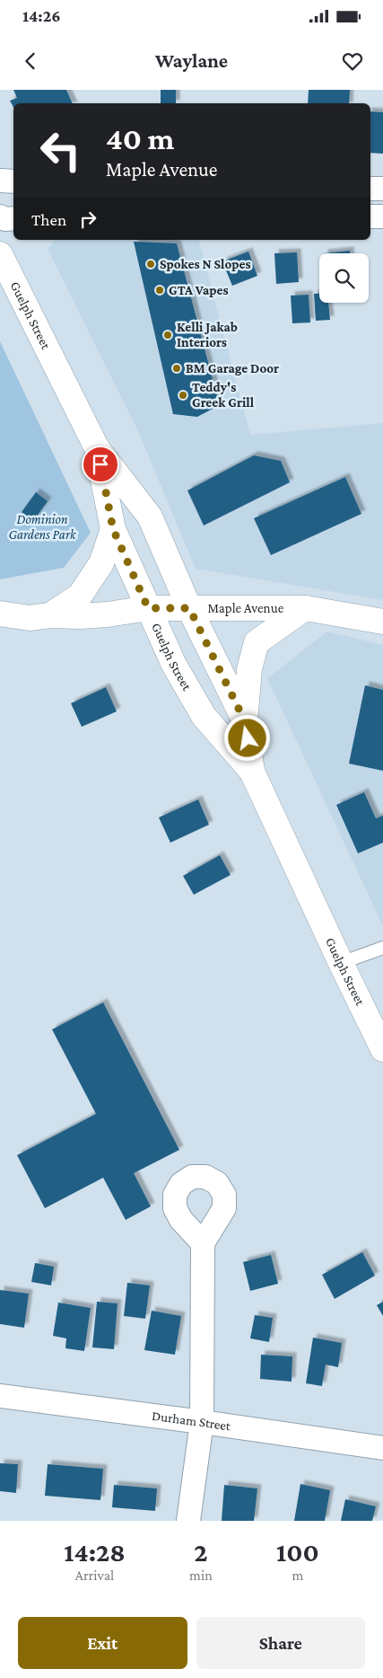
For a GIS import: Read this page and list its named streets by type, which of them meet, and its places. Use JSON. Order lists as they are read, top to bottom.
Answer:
{
  "streets": {
    "main road": ["Guelph Street", "Maple Avenue"],
    "street": ["Durham Street"]
  },
  "crossings": [
    ["Guelph Street", "Maple Avenue"]
  ],
  "parks": ["Dominion Gardens Park"],
  "places": [
    "Spokes N Slopes",
    "GTA Vapes",
    "Kelli Jakab Interiors",
    "BM Garage Door",
    "Teddy's Greek Grill"
  ],
  "page": {
    "status": "14:26",
    "header": "Waylane",
    "turn": ["40 m", "Maple Avenue"],
    "then": "Then",
    "eta": [
      "14:28",
      "Arrival",
      "2",
      "min",
      "100",
      "m"
    ],
    "buttons": ["Exit", "Share"]
  }
}
